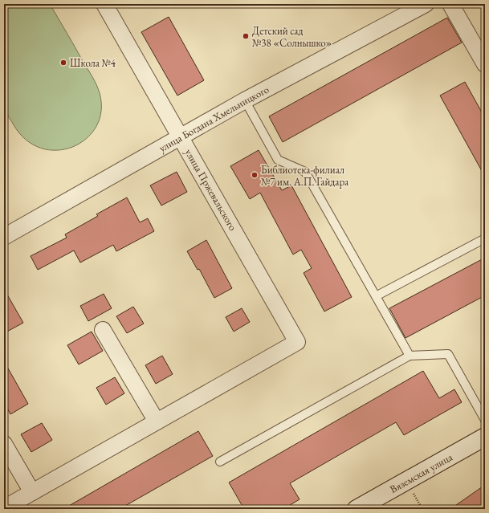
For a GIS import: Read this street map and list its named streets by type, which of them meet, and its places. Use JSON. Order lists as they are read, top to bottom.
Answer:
{
  "streets": {
    "main road": ["Вяземская улица"],
    "street": ["улица Богдана Хмельницкого", "улица Пржевальского"]
  },
  "crossings": [
    ["улица Богдана Хмельницкого", "улица Пржевальского"]
  ],
  "places": ["Детский сад №38 «Солнышко»", "Школа №4", "Библиотека-филиал №7 им. А.П. Гайдара"]
}
